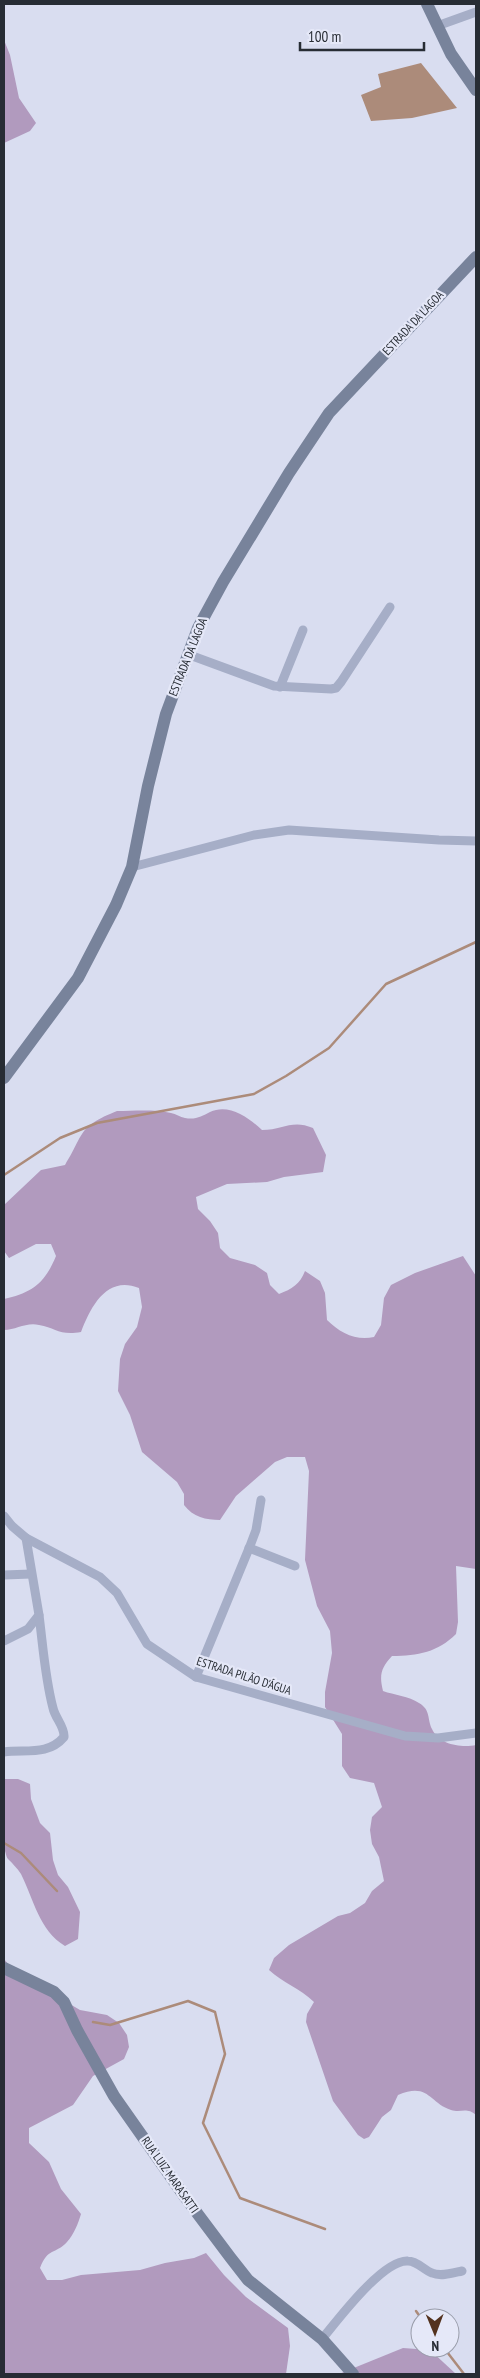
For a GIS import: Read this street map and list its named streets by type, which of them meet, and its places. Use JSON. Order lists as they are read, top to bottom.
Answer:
{
  "streets": {
    "street": ["ESTRADA DA LAGOA", "ESTRADA PILÃO D'ÁGUA", "RUA LUIZ MARASATTI"]
  },
  "scale_bar": "100 m",
  "north": "bottom"
}
